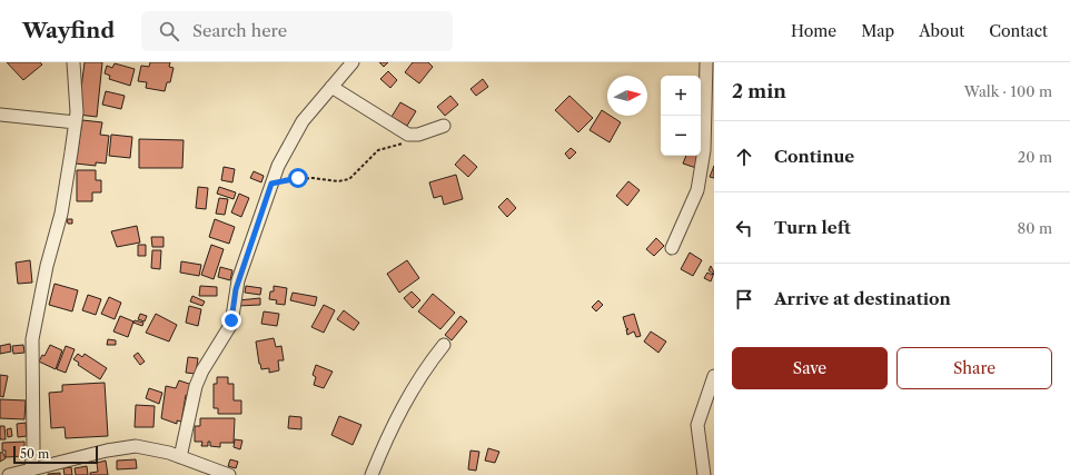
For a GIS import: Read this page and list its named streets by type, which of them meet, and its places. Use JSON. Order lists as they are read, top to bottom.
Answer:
{
  "scale_bar": "50 m",
  "north": "right",
  "page": {
    "header": "Wayfind",
    "search": "Search here",
    "nav": [
      "Home",
      "Map",
      "About",
      "Contact"
    ],
    "heading": ["2 min", "Walk · 100 m"],
    "map_buttons": ["+", "−"],
    "list": [
      ["Continue", "20 m"],
      ["Turn left", "80 m"],
      "Arrive at destination"
    ],
    "buttons": ["Save", "Share"],
    "scale": "50 m"
  }
}
